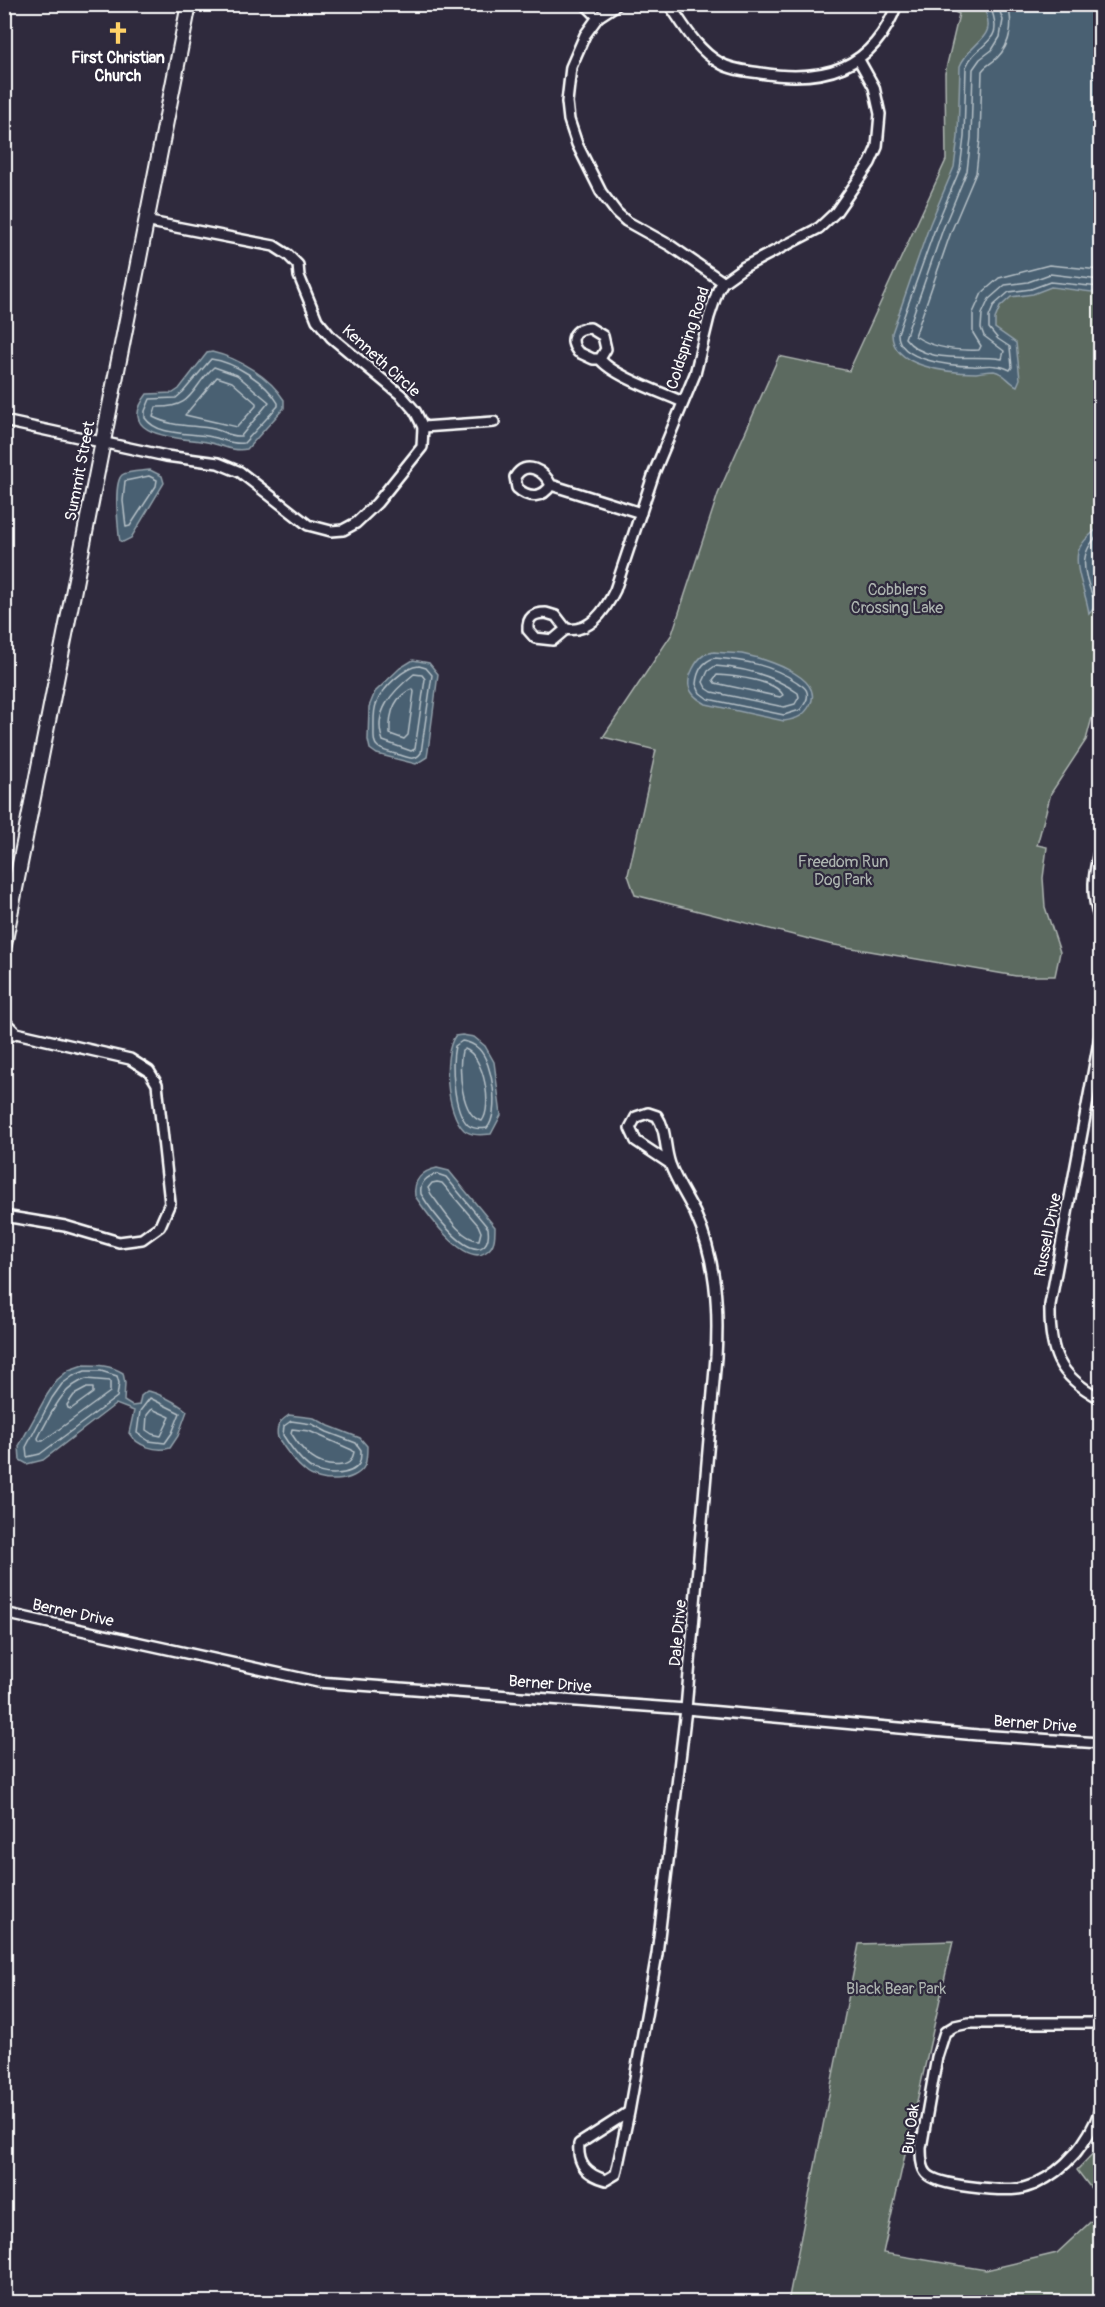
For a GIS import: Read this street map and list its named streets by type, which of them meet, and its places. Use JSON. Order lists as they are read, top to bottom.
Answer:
{
  "streets": {
    "main road": ["Summit Street"],
    "street": [
      "Coldspring Road",
      "Kenneth Circle",
      "Russell Drive",
      "Berner Drive",
      "Dale Drive",
      "Bur Oak"
    ]
  },
  "crossings": [
    ["Kenneth Circle", "Summit Street"],
    ["Berner Drive", "Dale Drive"]
  ],
  "parks": ["Cobblers Crossing Lake", "Freedom Run Dog Park", "Black Bear Park"],
  "places": {
    "church": ["First Christian Church"]
  }
}
